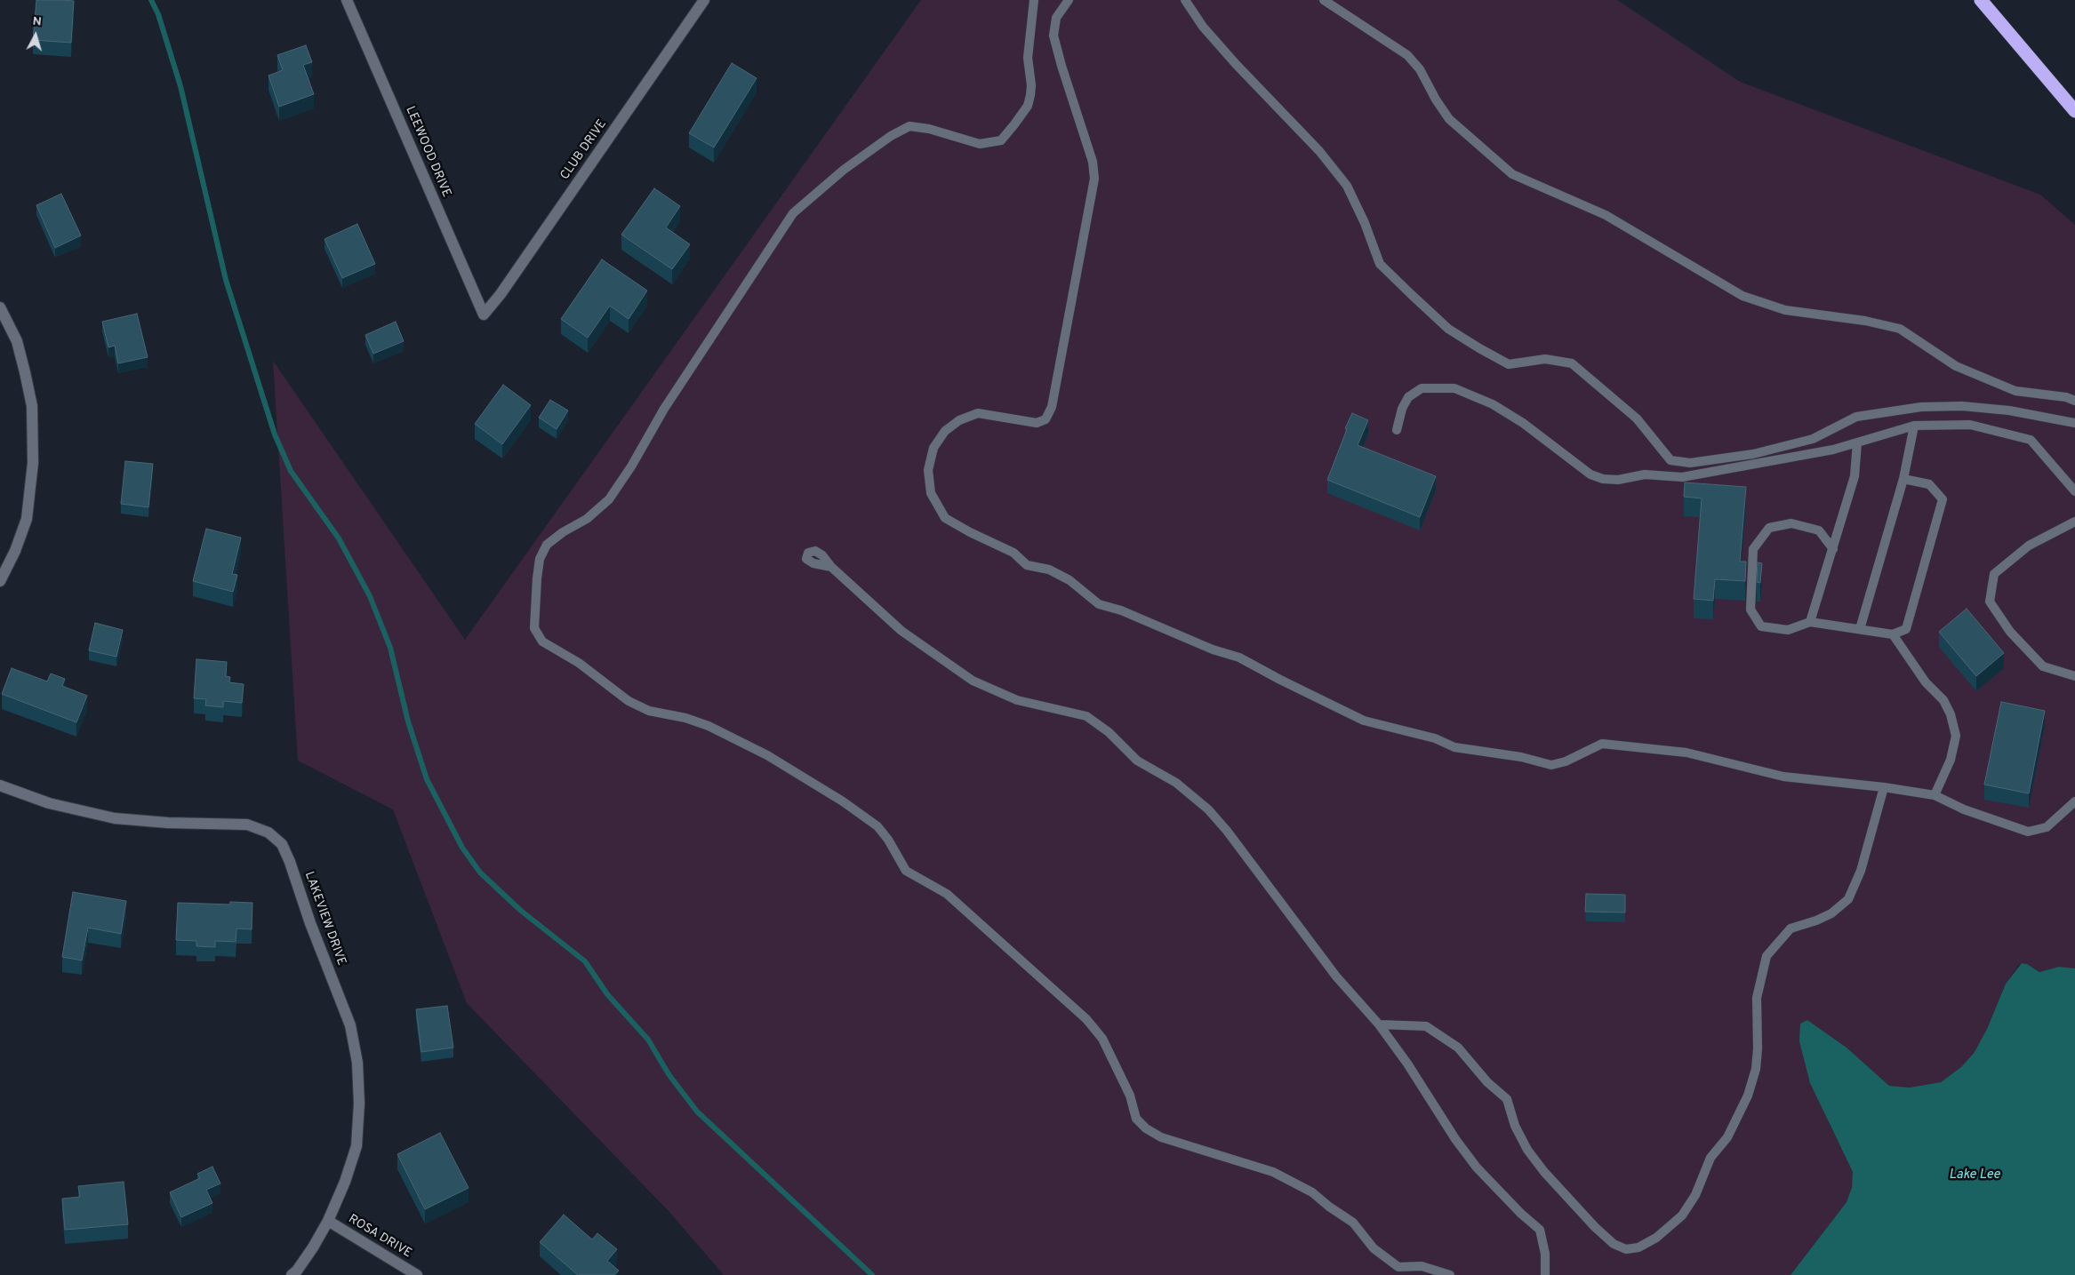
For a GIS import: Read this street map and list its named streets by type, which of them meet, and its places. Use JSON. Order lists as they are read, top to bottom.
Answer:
{
  "streets": {
    "street": [
      "CLUB DRIVE",
      "LEEWOOD DRIVE",
      "LAKEVIEW DRIVE",
      "ROSA DRIVE"
    ]
  },
  "crossings": [
    ["CLUB DRIVE", "LEEWOOD DRIVE"],
    ["LAKEVIEW DRIVE", "ROSA DRIVE"]
  ],
  "water": ["Lake Lee"],
  "north": "top"
}
